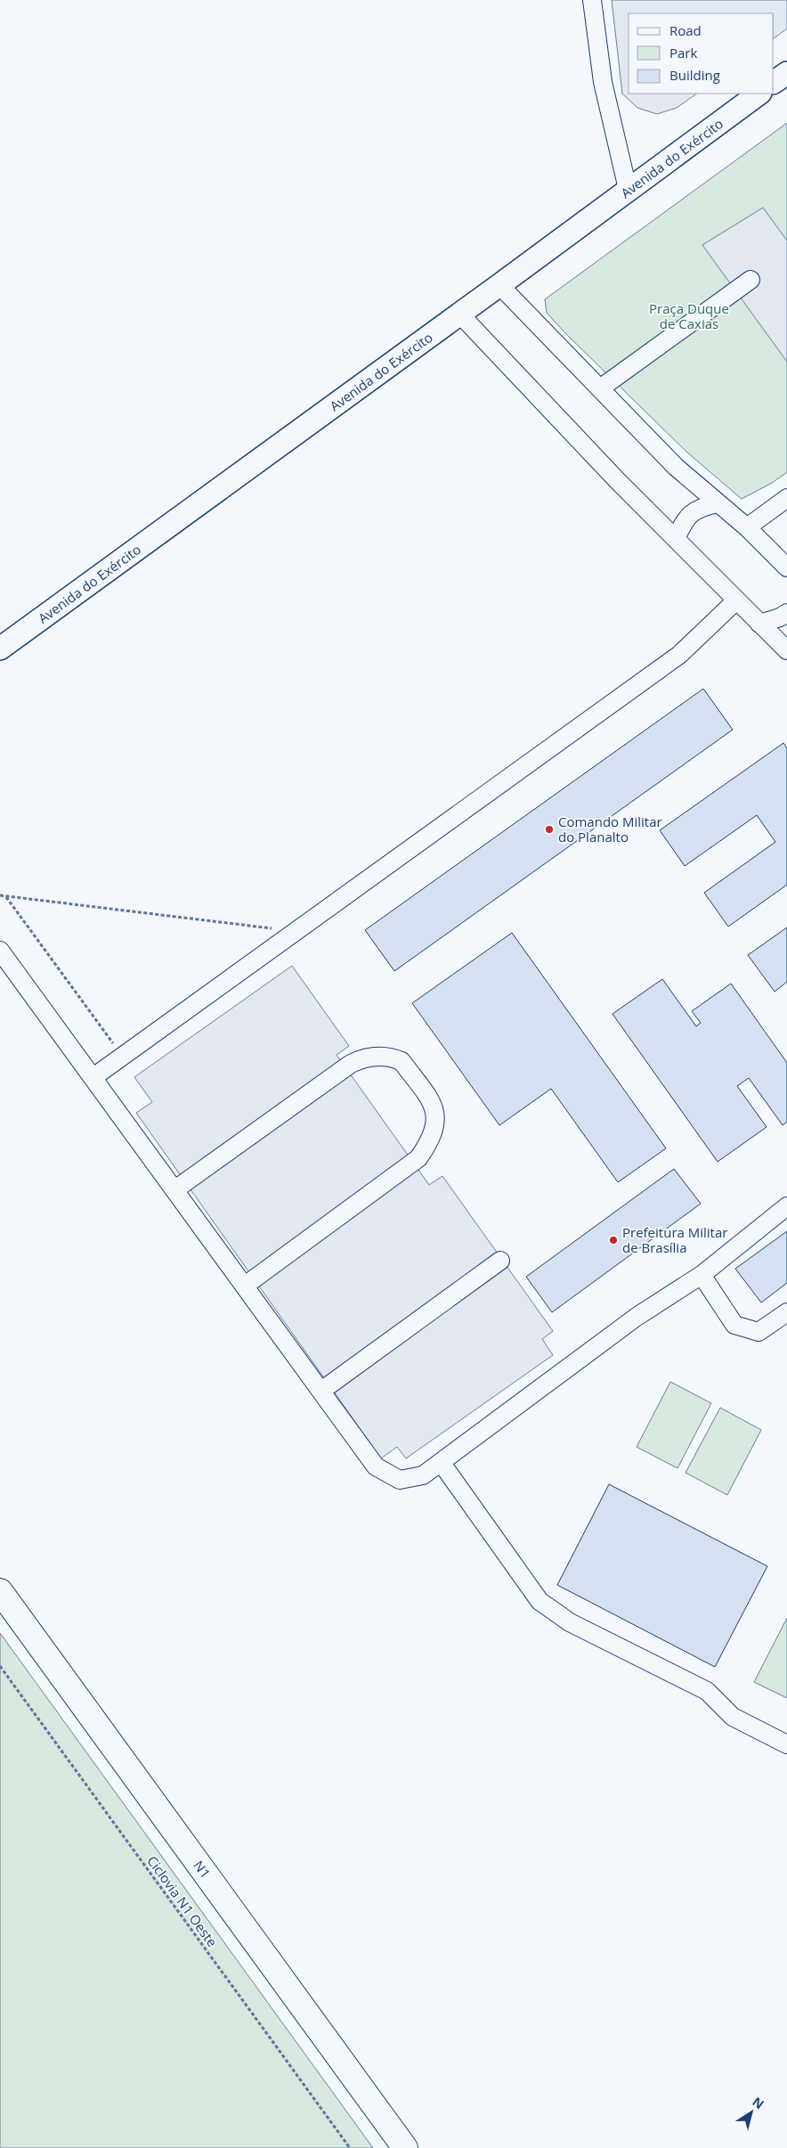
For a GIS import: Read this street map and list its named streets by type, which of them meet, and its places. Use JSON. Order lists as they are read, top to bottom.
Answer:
{
  "streets": {
    "highway": ["N1"],
    "main road": ["Avenida do Exército"],
    "path": ["Ciclovia N1 Oeste"]
  },
  "parks": ["Praça Duque de Caxias"],
  "places": ["Comando Militar do Planalto", "Prefeitura Militar de Brasília"],
  "legend": ["Road", "Park", "Building"],
  "north": "top right"
}
